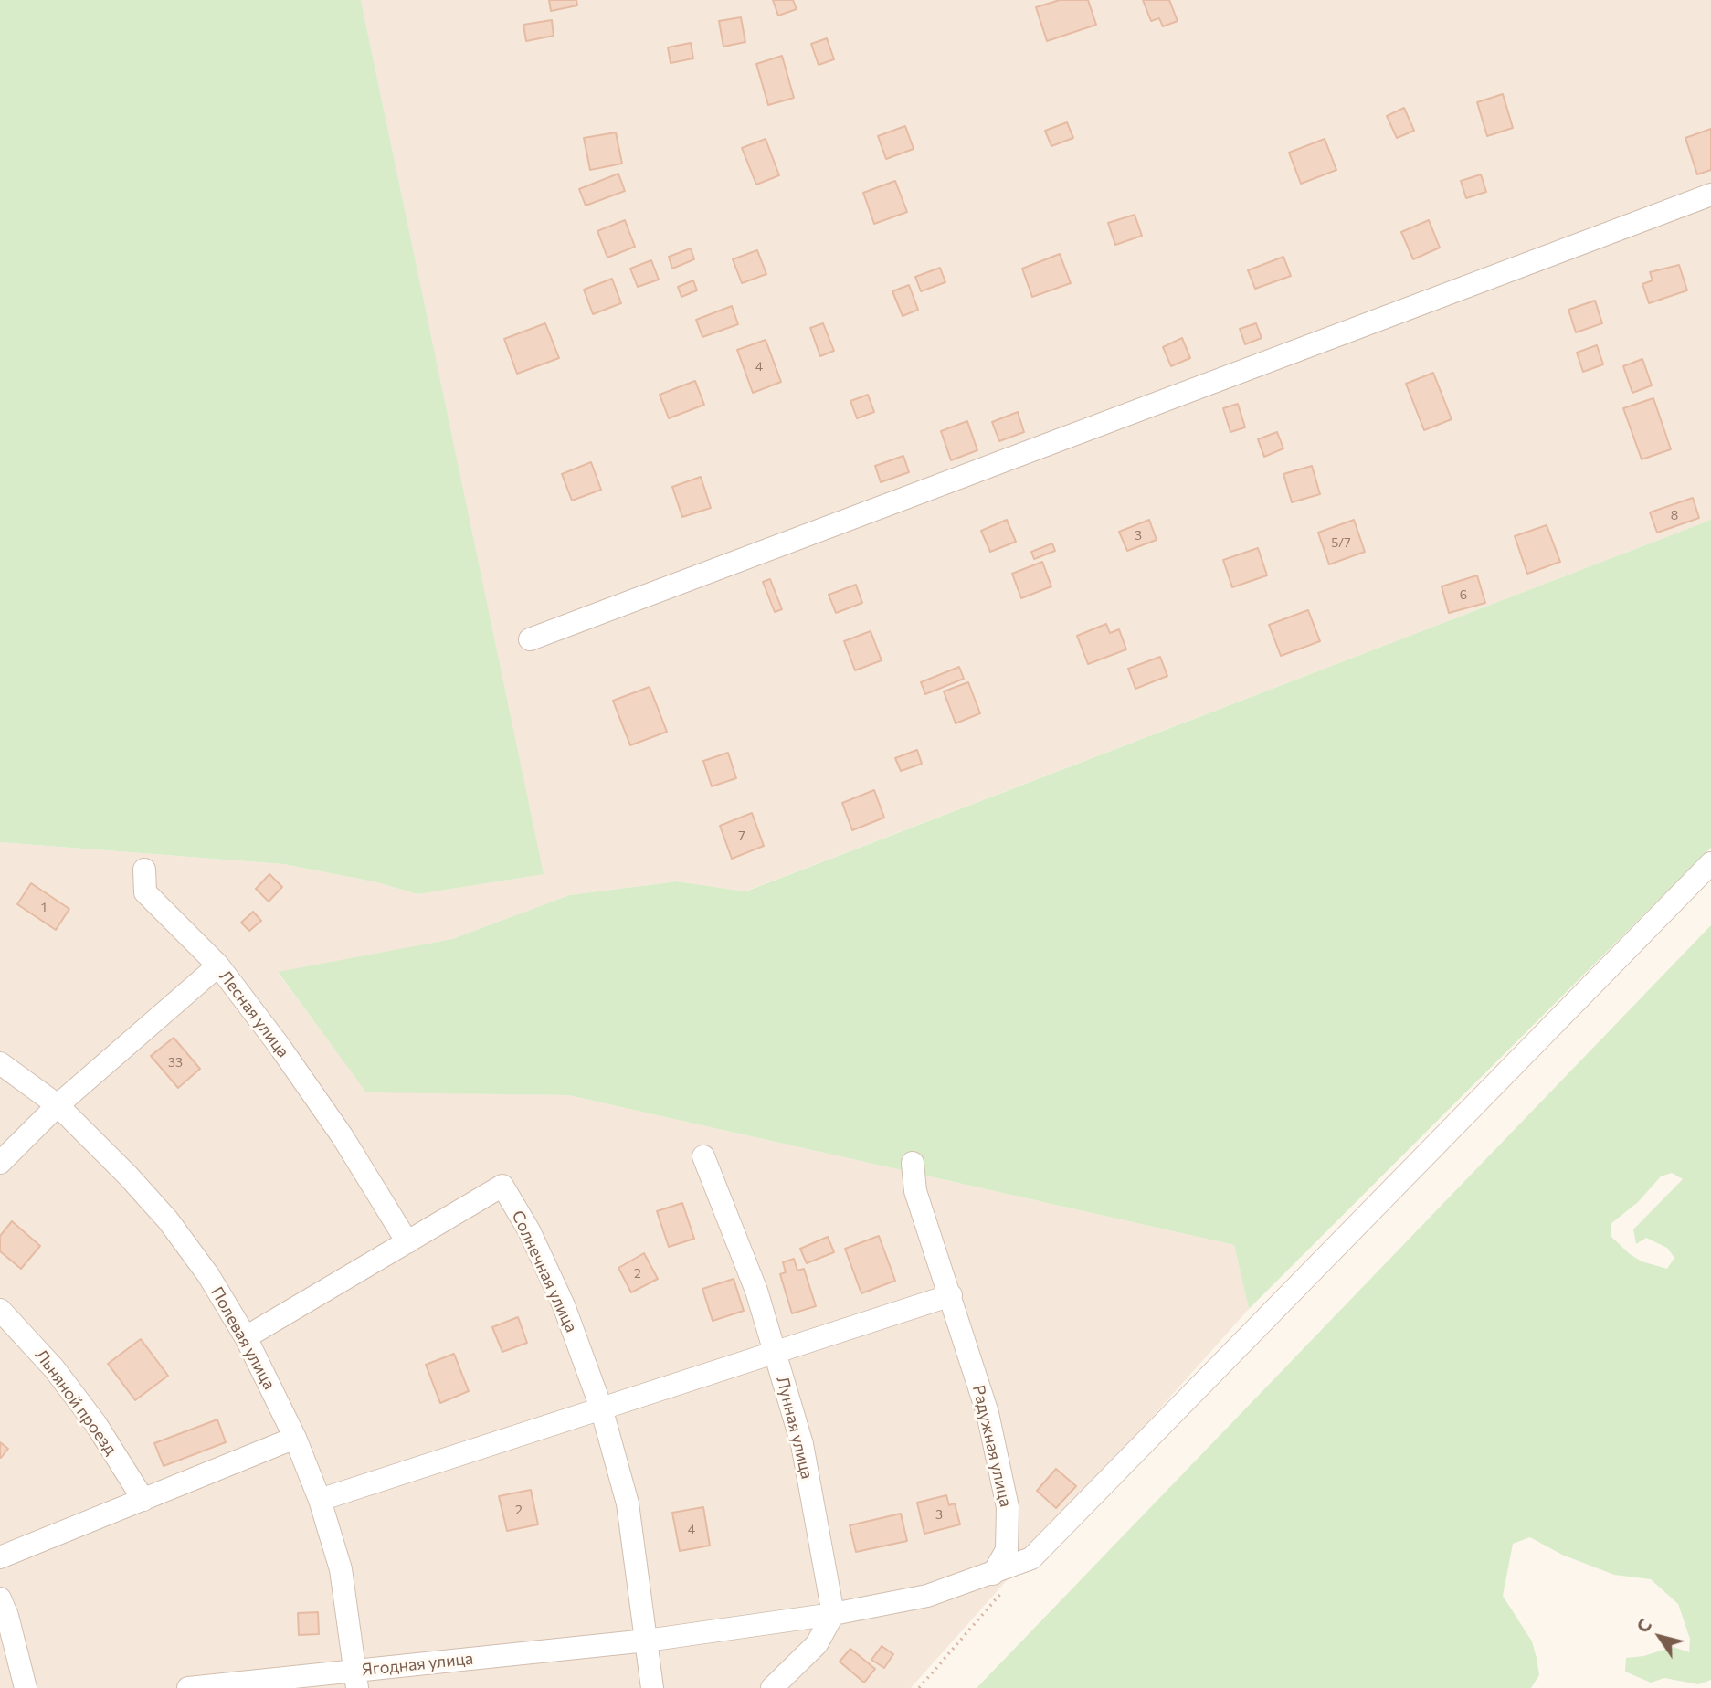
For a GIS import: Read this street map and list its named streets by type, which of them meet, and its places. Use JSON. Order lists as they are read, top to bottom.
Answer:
{
  "streets": {
    "street": [
      "Лесная улица",
      "Солнечная улица",
      "Полевая улица",
      "Льняной проезд",
      "Лунная улица",
      "Радужная улица",
      "Ягодная улица"
    ]
  },
  "crossings": [
    ["Лесная улица", "Солнечная улица"],
    ["Лесная улица", "Полевая улица"],
    ["Солнечная улица", "Полевая улица"],
    ["Солнечная улица", "Ягодная улица"],
    ["Полевая улица", "Ягодная улица"]
  ],
  "house_numbers": [
    "4",
    "8",
    "3",
    "5/7",
    "6",
    "7",
    "1",
    "33",
    "2",
    "2",
    "3",
    "4"
  ],
  "north": "top left"
}
